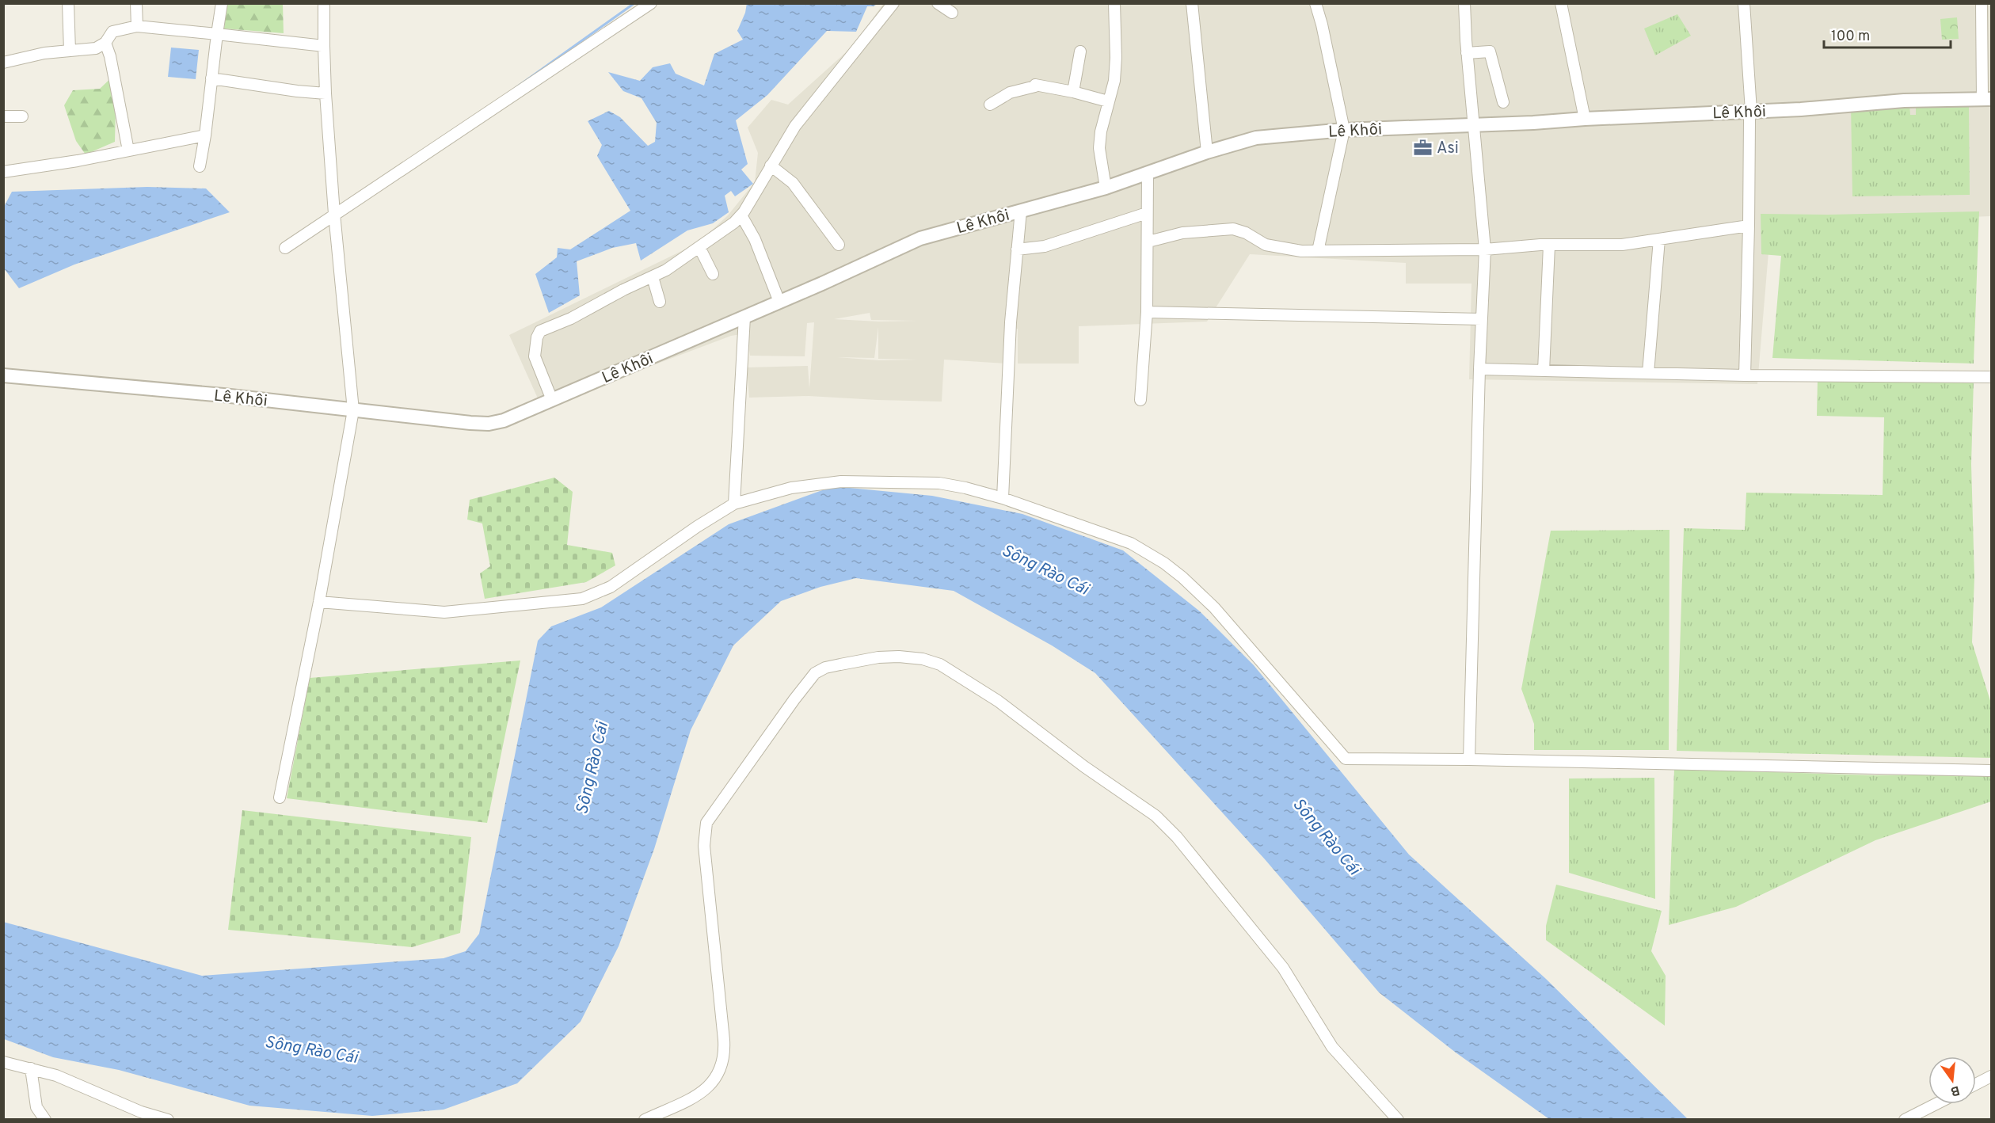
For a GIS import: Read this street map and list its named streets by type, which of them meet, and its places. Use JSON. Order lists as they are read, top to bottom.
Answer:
{
  "streets": {
    "street": ["Lê Khôi"]
  },
  "water": ["Sông Rào Cái"],
  "places": {
    "office": ["Asi"]
  },
  "scale_bar": "100 m",
  "north": "bottom"
}
